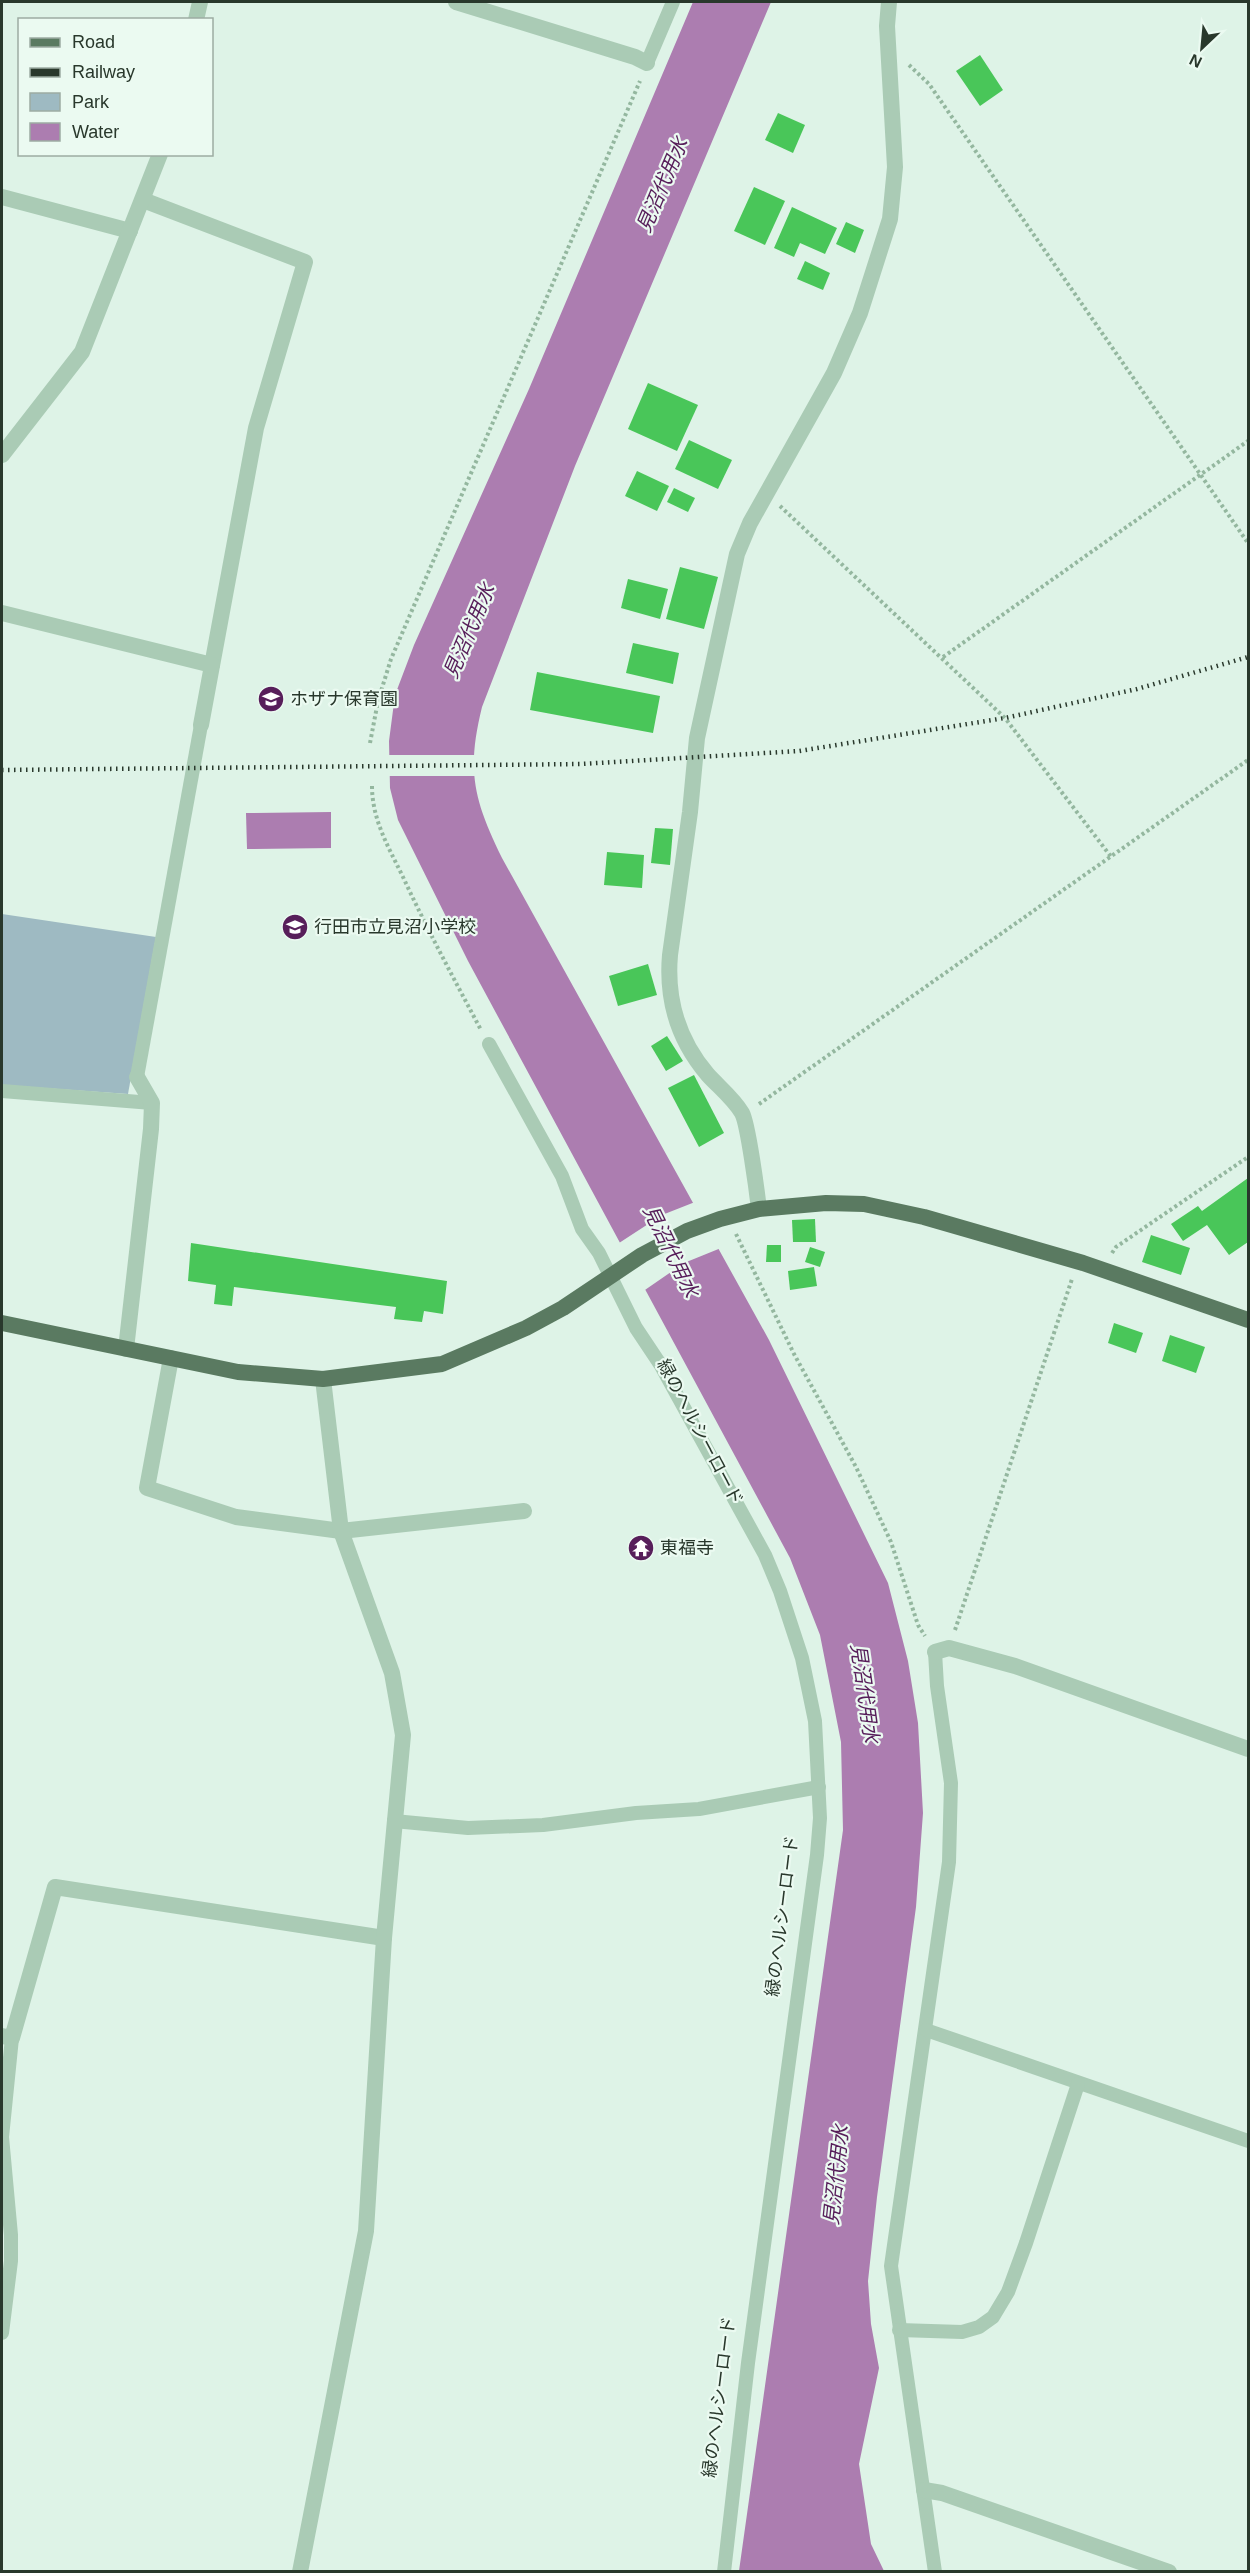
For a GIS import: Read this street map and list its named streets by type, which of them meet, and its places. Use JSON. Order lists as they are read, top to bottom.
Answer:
{
  "water": ["見沼代用水"],
  "places": {
    "school or university": ["ホザナ保育園", "行田市立見沼小学校"],
    "temple": ["東福寺"]
  },
  "legend": [
    "Road",
    "Railway",
    "Park",
    "Water"
  ],
  "north": "bottom left"
}
